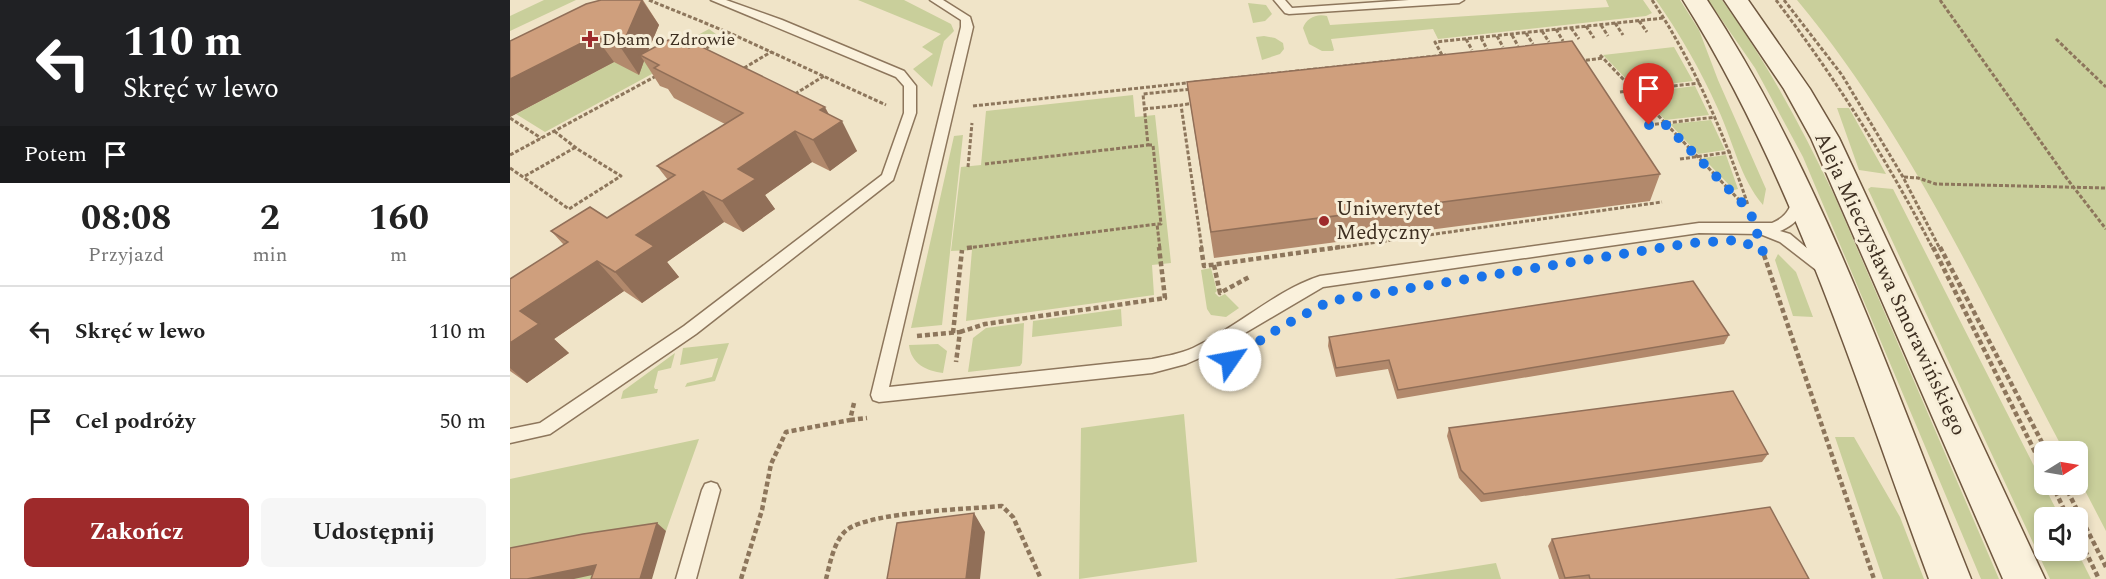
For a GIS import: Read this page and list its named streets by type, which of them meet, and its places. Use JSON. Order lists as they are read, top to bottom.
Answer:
{
  "streets": {
    "main road": ["Aleja Mieczysława Smorawińskiego"]
  },
  "places": {
    "health": ["Dbam o Zdrowie"],
    "other": ["Uniwerytet Medyczny"]
  },
  "north": "right",
  "page": {
    "turn": ["110 m", "Skręć w lewo"],
    "then": "Potem",
    "eta": [
      "08:08",
      "Przyjazd",
      "2",
      "min",
      "160",
      "m"
    ],
    "list": [
      {
        "name": "Skręć w lewo",
        "value": "110 m"
      },
      {
        "name": "Cel podróży",
        "value": "50 m"
      }
    ],
    "buttons": ["Zakończ", "Udostępnij"]
  }
}
